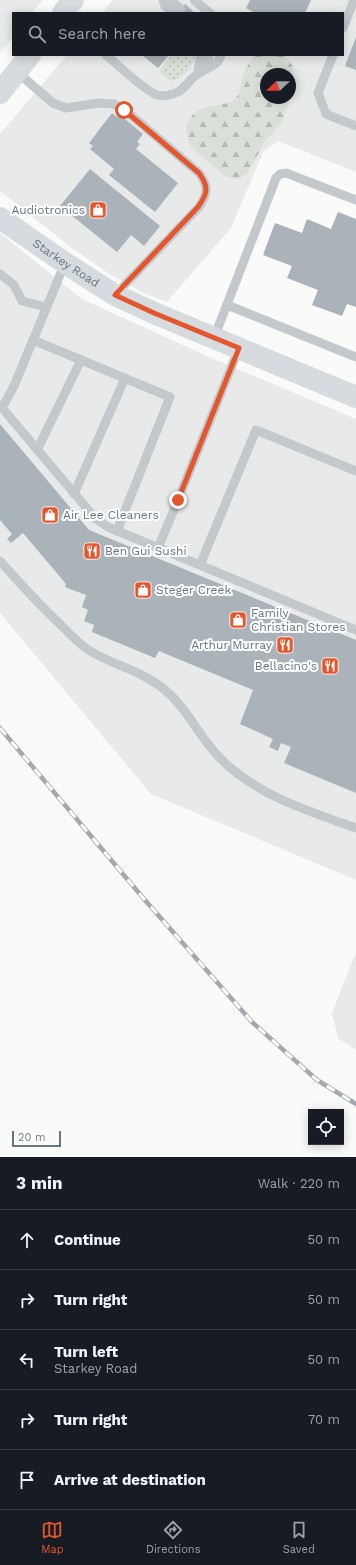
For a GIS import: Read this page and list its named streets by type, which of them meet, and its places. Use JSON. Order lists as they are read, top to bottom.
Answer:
{
  "streets": {
    "street": ["Starkey Road"]
  },
  "places": {
    "shop": [
      "Audiotronics",
      "Air Lee Cleaners",
      "Steger Creek",
      "Family Christian Stores"
    ],
    "restaurant": ["Ben Gui Sushi", "Arthur Murray", "Bellacino's"]
  },
  "scale_bar": "20 m",
  "north": "left",
  "page": {
    "search": "Search here",
    "scale": "20 m",
    "heading": ["3 min", "Walk · 220 m"],
    "list": [
      ["Continue", "50 m"],
      ["Turn right", "50 m"],
      ["Turn left", "Starkey Road", "50 m"],
      ["Turn right", "70 m"],
      "Arrive at destination"
    ],
    "nav": ["Map", "Directions", "Saved"]
  }
}
